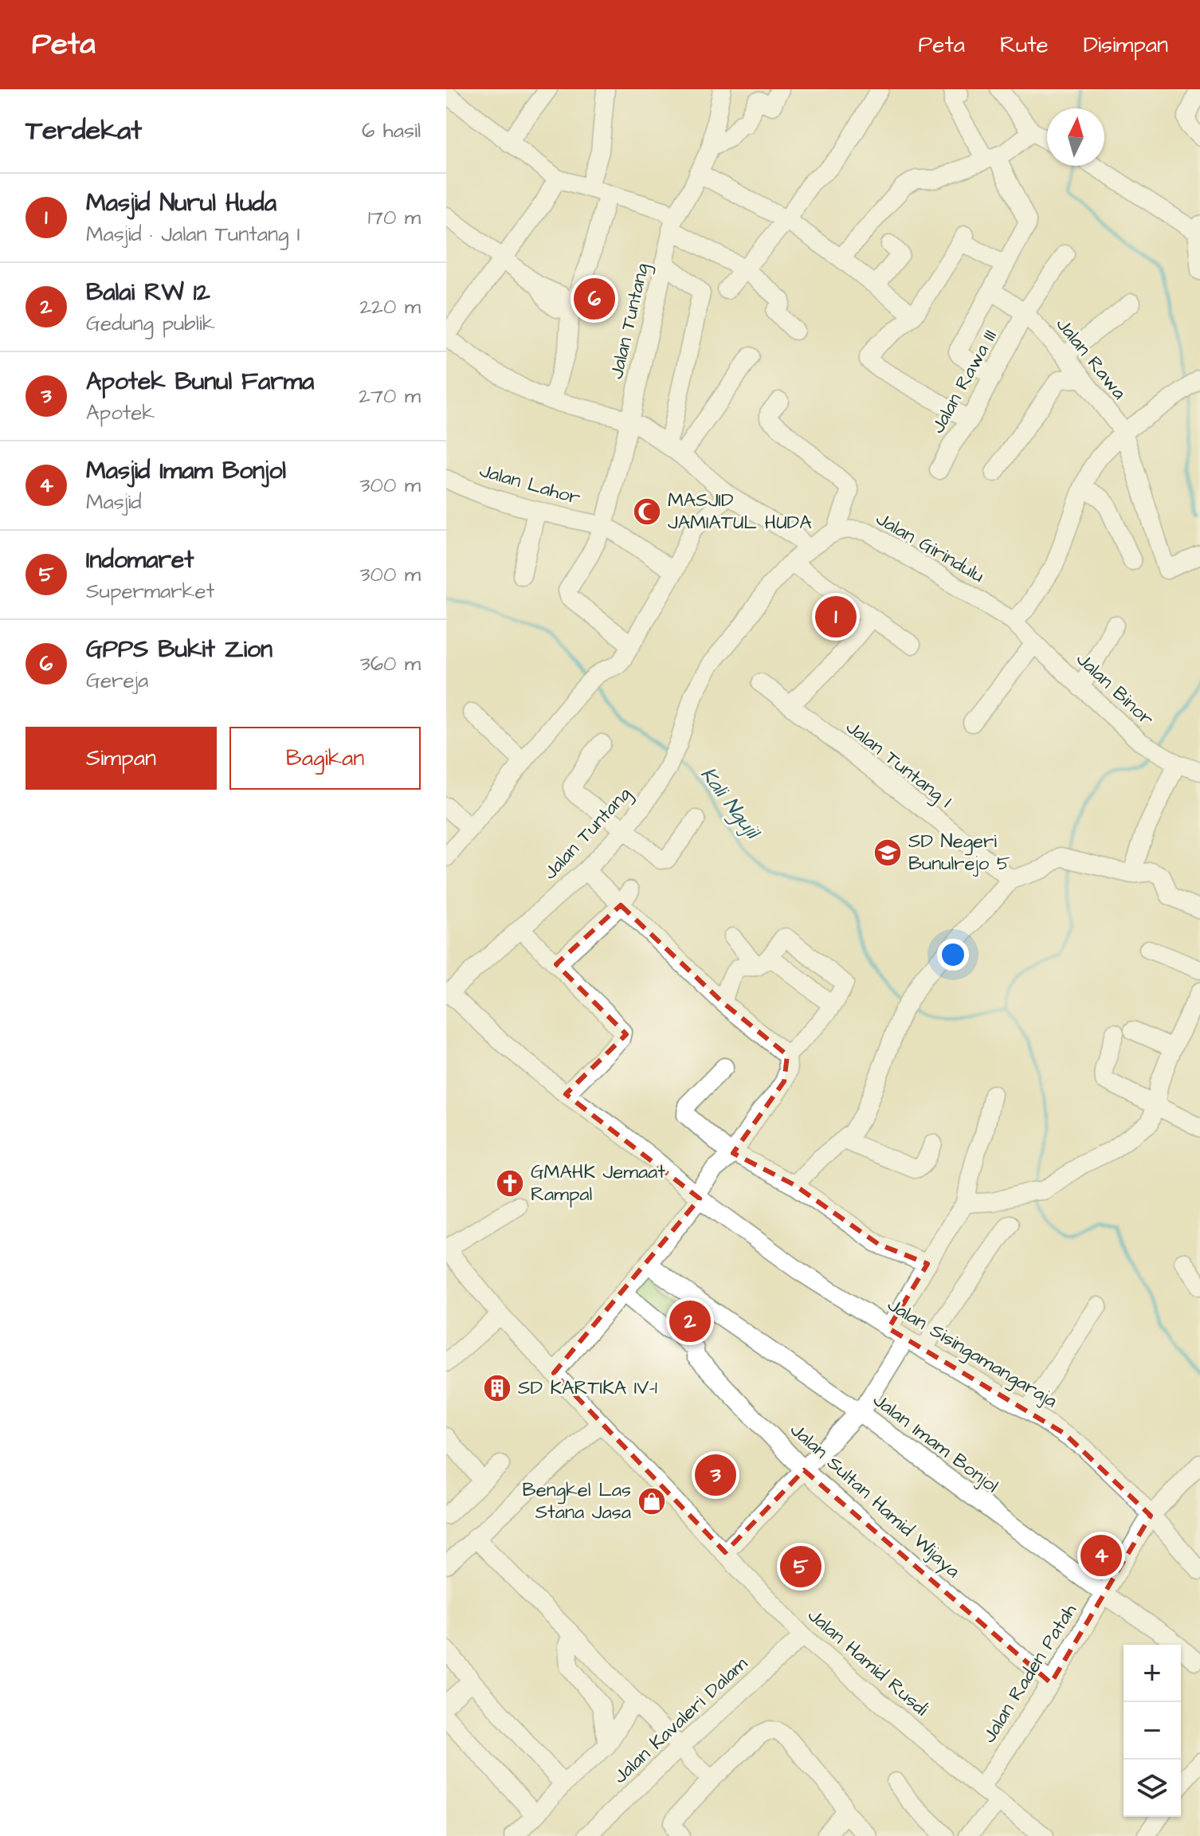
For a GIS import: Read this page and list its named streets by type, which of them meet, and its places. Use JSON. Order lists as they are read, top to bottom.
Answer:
{
  "streets": {
    "street": [
      "Jalan Tuntang",
      "Jalan Rawa",
      "Jalan Rawa III",
      "Jalan Lahor",
      "Jalan Girindulu",
      "Jalan Binor",
      "Jalan Tuntang I",
      "Jalan Sisingamangaraja",
      "Jalan Imam Bonjol",
      "Jalan Sultan Hamid Wijaya",
      "Jalan Hamid Rusdi",
      "Jalan Raden Patah",
      "Jalan Kavaleri Dalam"
    ]
  },
  "crossings": [
    ["Jalan Tuntang", "Jalan Lahor"],
    ["Jalan Tuntang", "Jalan Sisingamangaraja"],
    ["Jalan Rawa", "Jalan Rawa III"],
    ["Jalan Girindulu", "Jalan Binor"],
    ["Jalan Sisingamangaraja", "Jalan Raden Patah"],
    ["Jalan Imam Bonjol", "Jalan Raden Patah"],
    ["Jalan Sultan Hamid Wijaya", "Jalan Raden Patah"],
    ["Jalan Hamid Rusdi", "Jalan Raden Patah"],
    ["Jalan Hamid Rusdi", "Jalan Kavaleri Dalam"]
  ],
  "water": ["Kali Ngujil"],
  "places": {
    "mosque": ["MASJID JAMIATUL HUDA"],
    "school or university": ["SD Negeri Bunulrejo 5"],
    "church": ["GMAHK Jemaat Rampal"],
    "building": ["SD KARTIKA IV-1"],
    "shop": ["Bengkel Las Stana Jasa"]
  },
  "north": "top",
  "page": {
    "header": "Peta",
    "nav": ["Peta", "Rute", "Disimpan"],
    "heading": ["Terdekat", "6 hasil"],
    "list": [
      {
        "mark": "1",
        "name": "Masjid Nurul Huda",
        "note": "Masjid · Jalan Tuntang I",
        "value": "170 m"
      },
      {
        "mark": "2",
        "name": "Balai RW 12",
        "note": "Gedung publik",
        "value": "220 m"
      },
      {
        "mark": "3",
        "name": "Apotek Bunul Farma",
        "note": "Apotek",
        "value": "270 m"
      },
      {
        "mark": "4",
        "name": "Masjid Imam Bonjol",
        "note": "Masjid",
        "value": "300 m"
      },
      {
        "mark": "5",
        "name": "Indomaret",
        "note": "Supermarket",
        "value": "300 m"
      },
      {
        "mark": "6",
        "name": "GPPS Bukit Zion",
        "note": "Gereja",
        "value": "360 m"
      }
    ],
    "pins": [
      "6",
      "1",
      "2",
      "3",
      "4",
      "5"
    ],
    "buttons": ["Simpan", "Bagikan"],
    "map_buttons": ["+", "−"]
  }
}
